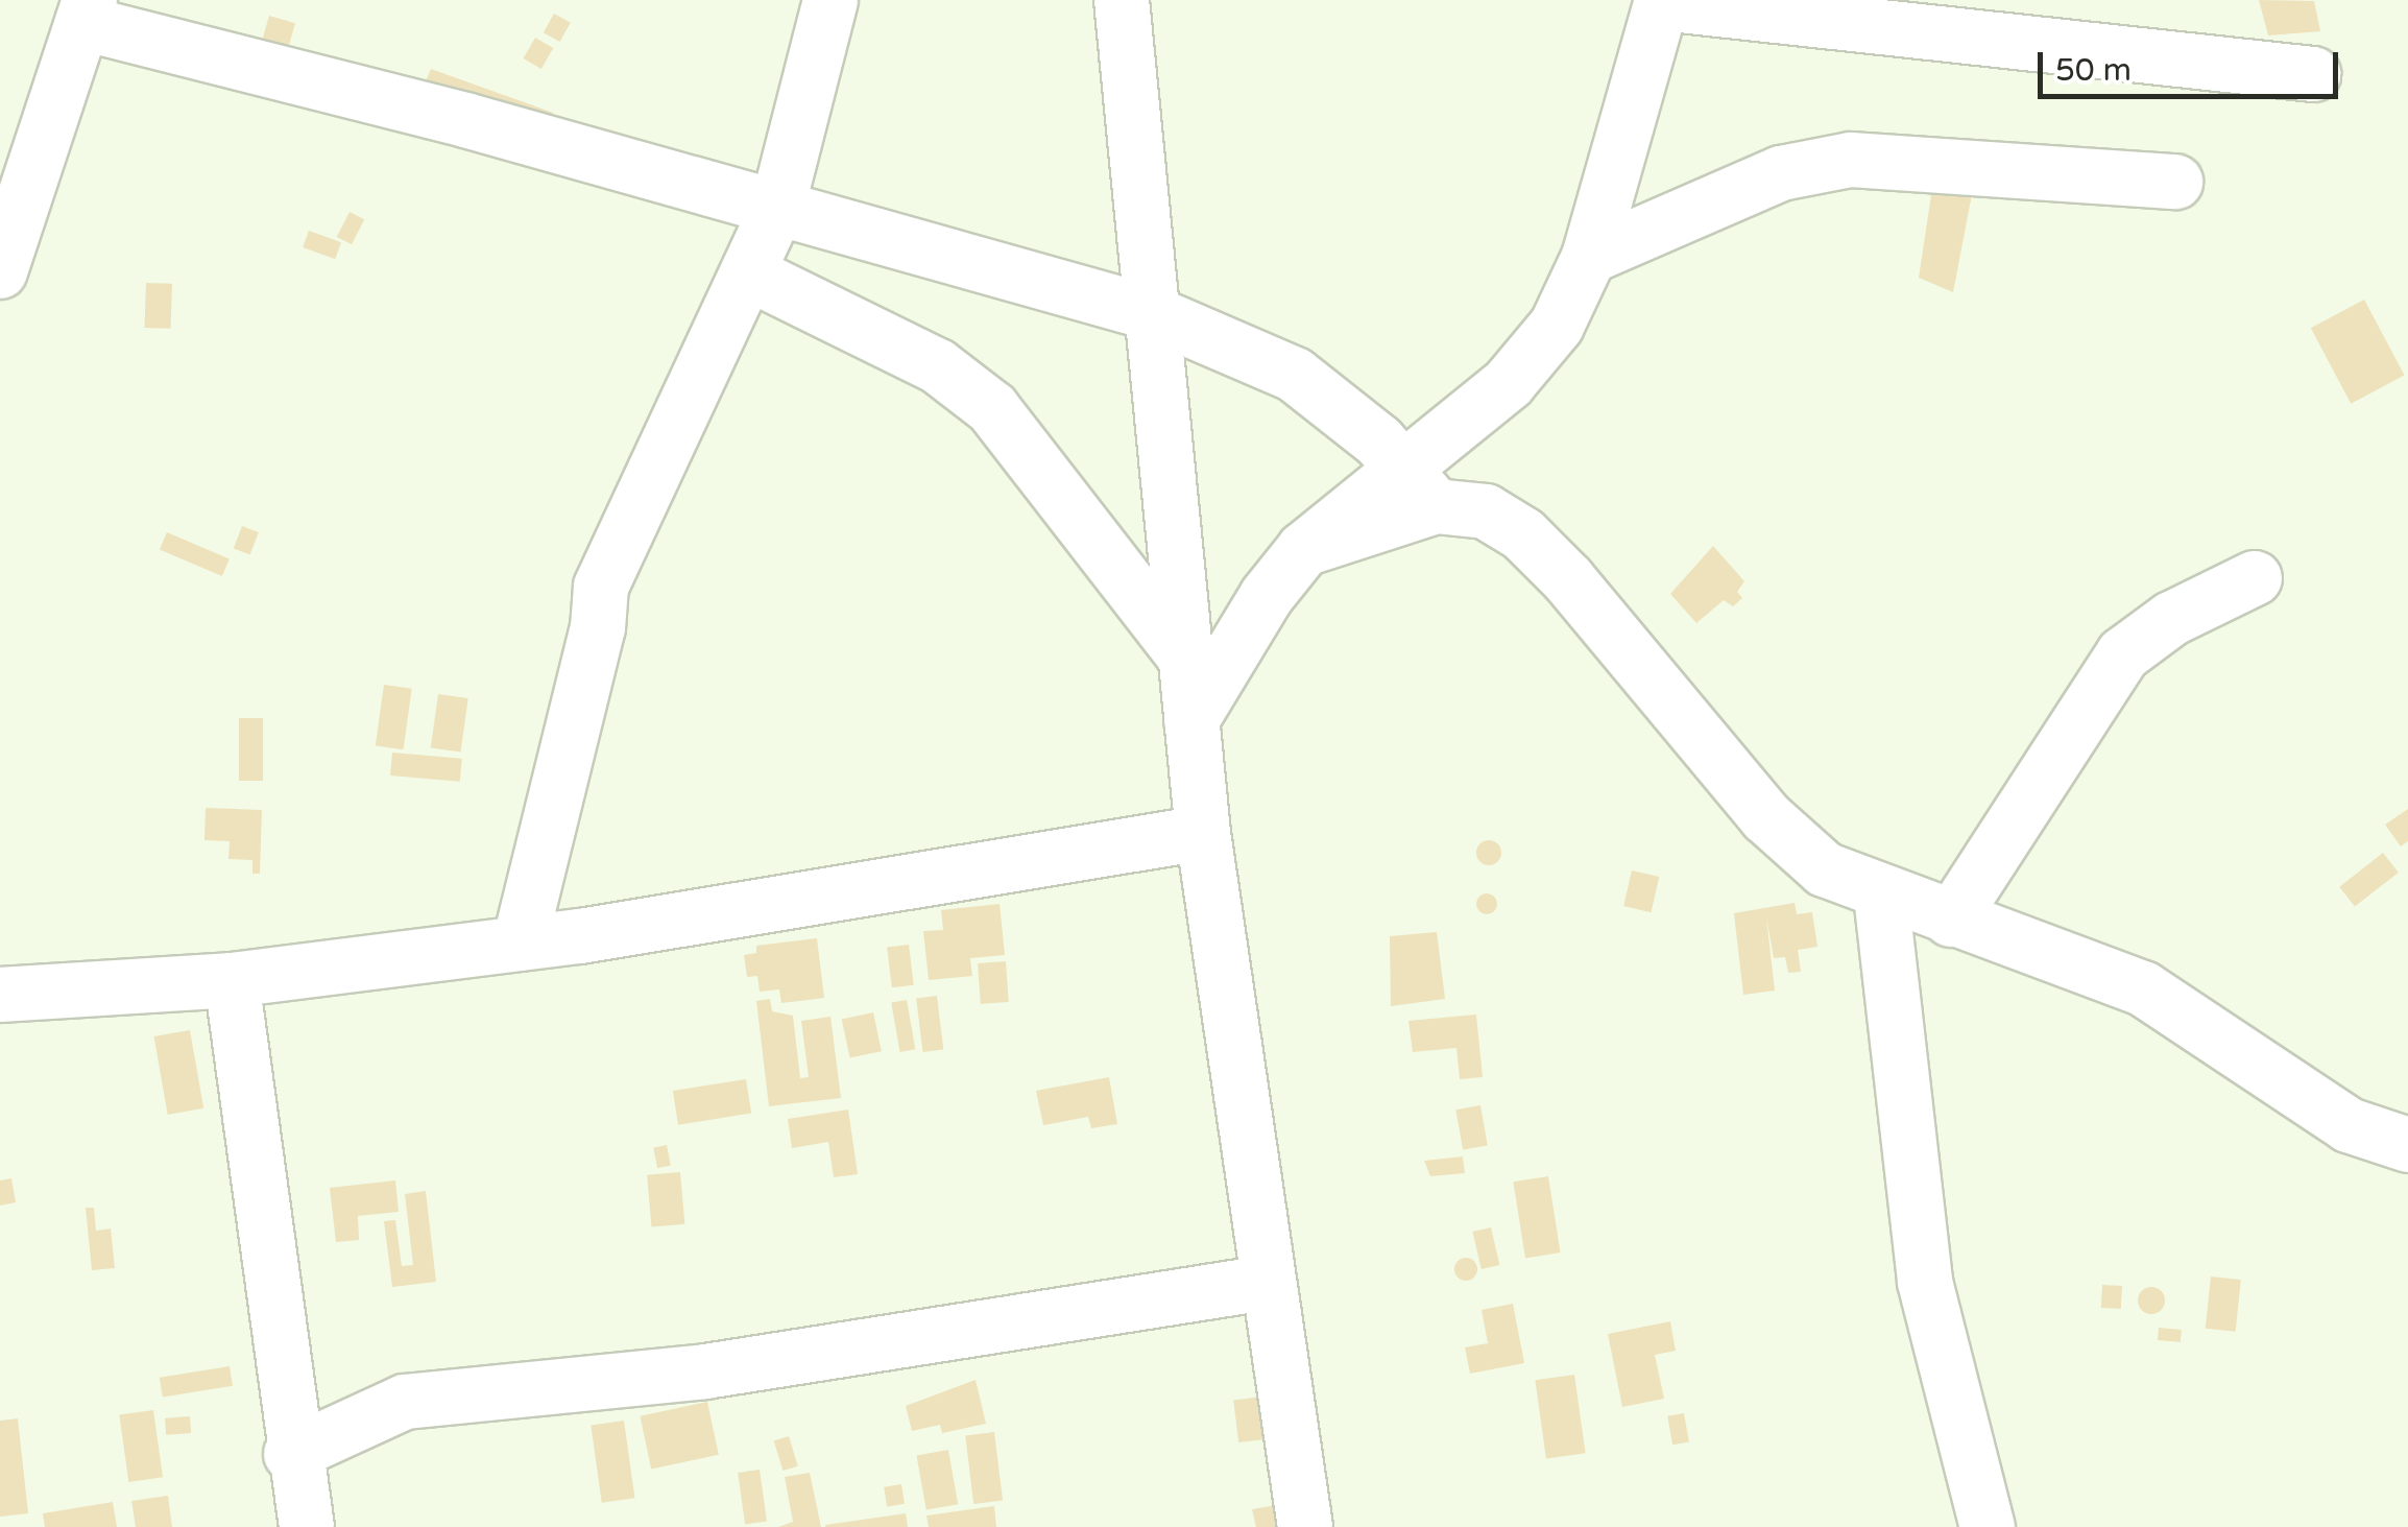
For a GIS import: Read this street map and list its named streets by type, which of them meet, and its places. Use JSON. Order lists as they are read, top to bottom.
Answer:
{
  "scale_bar": "50 m"
}
